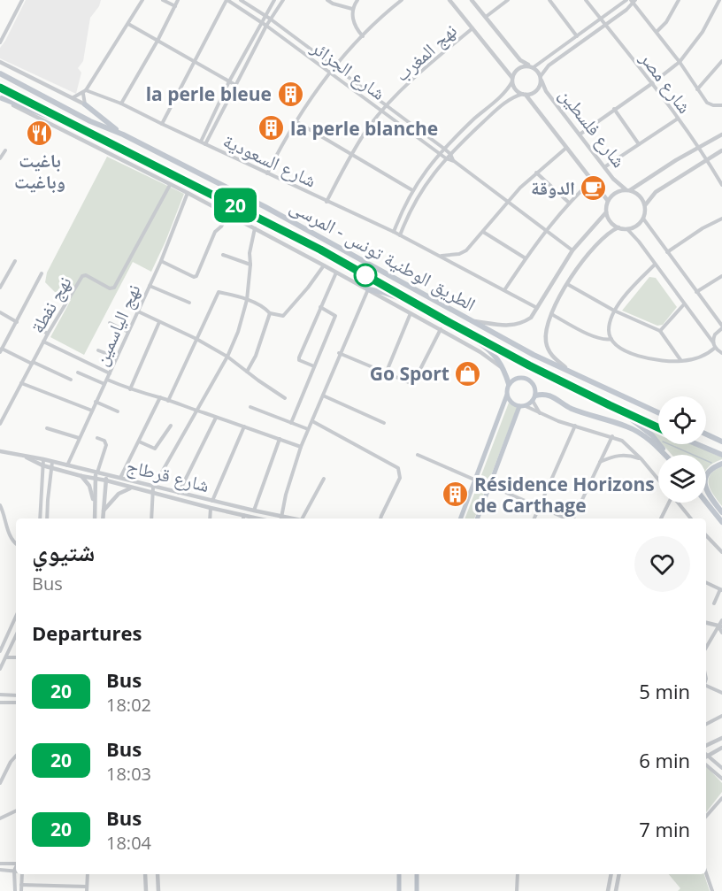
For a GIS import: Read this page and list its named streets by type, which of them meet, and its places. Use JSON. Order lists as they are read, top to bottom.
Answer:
{
  "streets": {
    "highway": ["الطريق الوطنية تونس - المرسى"],
    "street": [
      "نهج المغرب",
      "شارع الجزائر",
      "شارع مصر",
      "شارع فلسطين",
      "شارع السعودية",
      "نهج نفطة",
      "نهج الياسمين",
      "شارع قرطاج"
    ]
  },
  "crossings": [
    ["نهج المغرب", "شارع الجزائر"],
    ["نهج المغرب", "شارع السعودية"],
    ["نهج الياسمين", "شارع قرطاج"]
  ],
  "places": {
    "building": ["la perle bleue", "la perle blanche", "Résidence Horizons de Carthage"],
    "restaurant": ["باغيت وباغيت"],
    "cafe": ["الدوقة"],
    "shop": ["Go Sport"]
  },
  "lines": ["bus line 20"],
  "page": {
    "on_map": "20",
    "heading": [
      ["شتيوي", "Bus"],
      "Departures"
    ],
    "list": [
      {
        "mark": "20",
        "name": "Bus",
        "note": "18:02",
        "value": "5 min"
      },
      {
        "mark": "20",
        "name": "Bus",
        "note": "18:03",
        "value": "6 min"
      },
      {
        "mark": "20",
        "name": "Bus",
        "note": "18:04",
        "value": "7 min"
      }
    ]
  }
}
